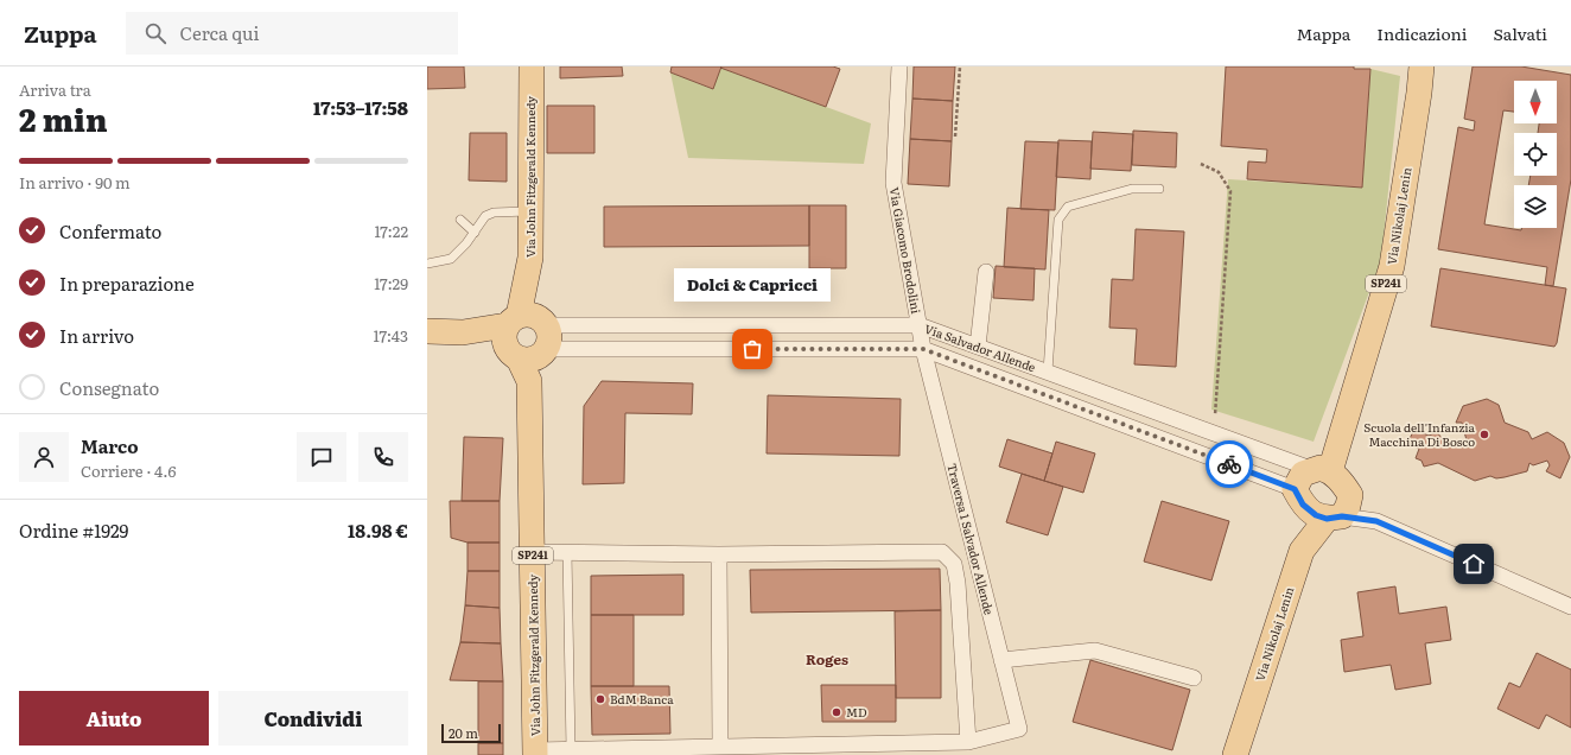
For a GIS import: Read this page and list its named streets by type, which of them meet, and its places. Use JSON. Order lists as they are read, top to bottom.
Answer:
{
  "streets": {
    "main road": ["Via John Fitzgerald Kennedy", "Via Nikolaj Lenin", "SP241"],
    "street": ["Via Giacomo Brodolini", "Via Salvador Allende", "Traversa 1 Salvador Allende"]
  },
  "crossings": [
    ["Via Nikolaj Lenin", "Via Salvador Allende"],
    ["Via Giacomo Brodolini", "Via Salvador Allende"],
    ["Via Giacomo Brodolini", "Traversa 1 Salvador Allende"],
    ["Via Salvador Allende", "Traversa 1 Salvador Allende"]
  ],
  "districts": ["Roges"],
  "places": [
    "Dolci & Capricci",
    "Scuola dell'Infanzia Macchina Di Bosco",
    "BdM Banca",
    "MD"
  ],
  "scale_bar": "20 m",
  "north": "bottom",
  "page": {
    "header": "Zuppa",
    "search": "Cerca qui",
    "nav": ["Mappa", "Indicazioni", "Salvati"],
    "heading": ["2 min", "Arriva tra", "17:53–17:58"],
    "panel": [
      "Marco",
      "Corriere · 4.6",
      "Ordine #1929",
      "18.98 €"
    ],
    "bar": "In arrivo · 90 m",
    "list": [
      ["Confermato", "17:22"],
      ["In preparazione", "17:29"],
      ["In arrivo", "17:43"],
      "Consegnato"
    ],
    "bubble": "Dolci & Capricci",
    "buttons": ["Aiuto", "Condividi"],
    "scale": "20 m"
  }
}
